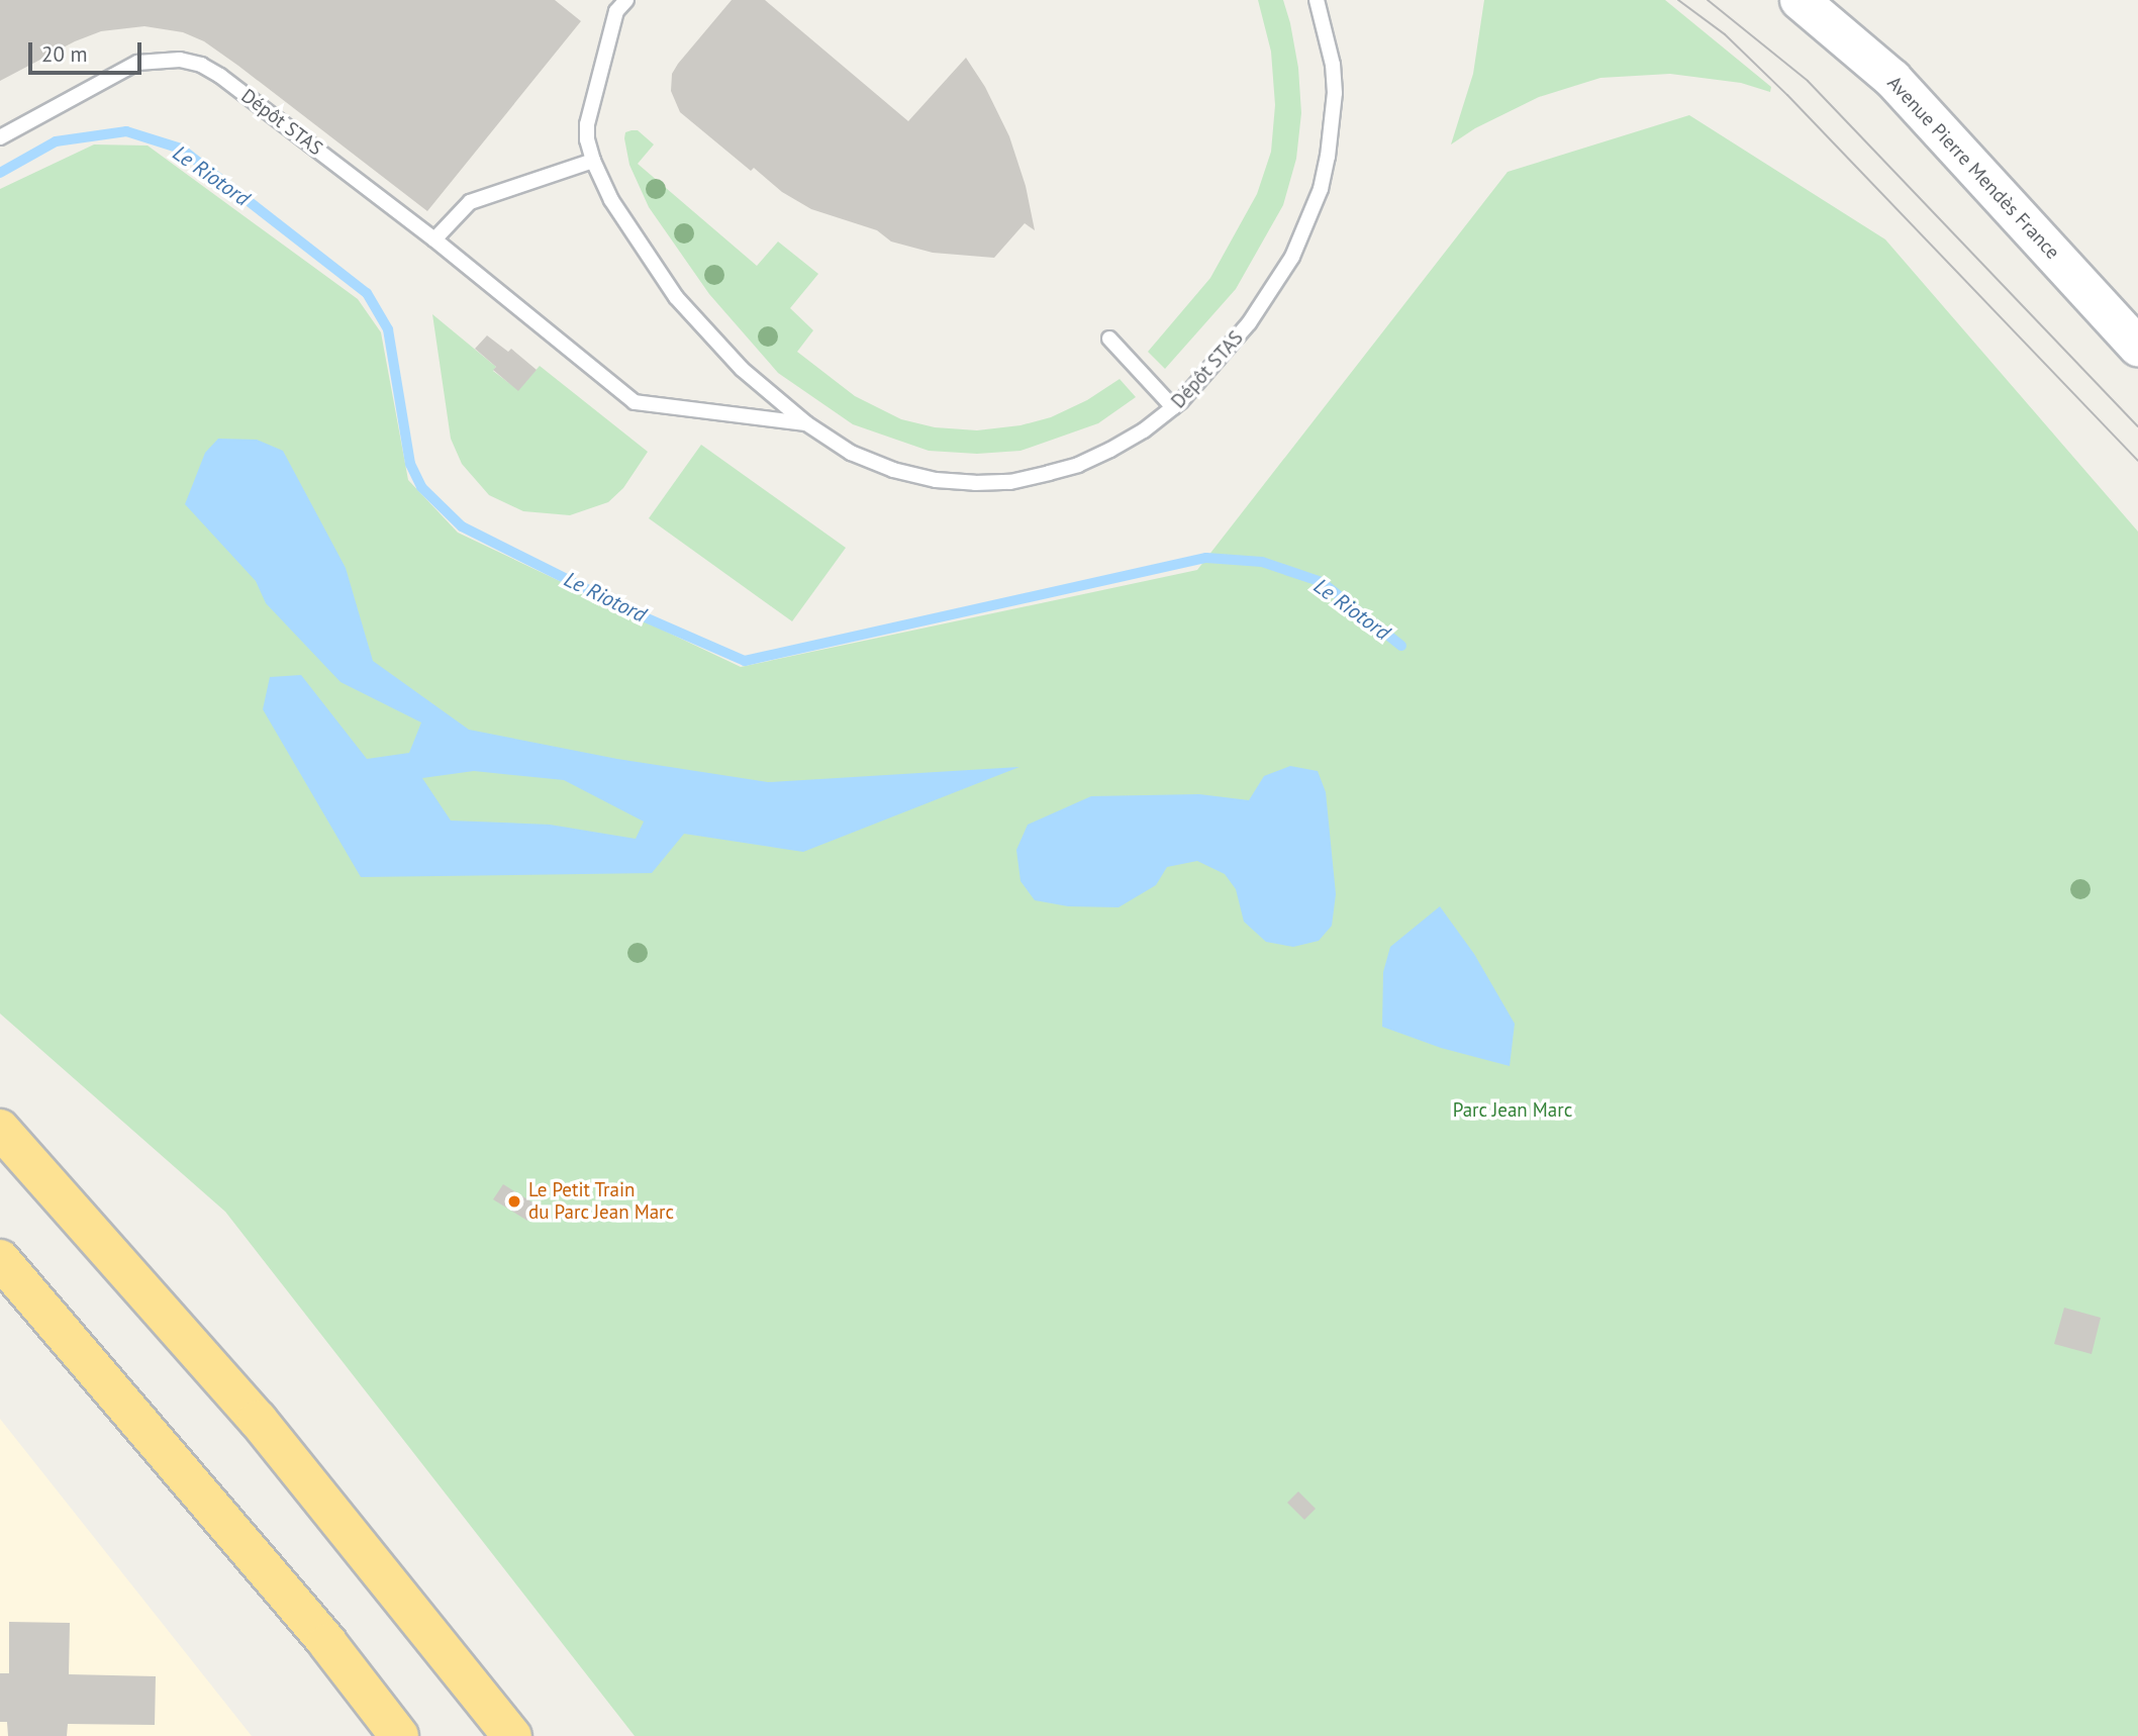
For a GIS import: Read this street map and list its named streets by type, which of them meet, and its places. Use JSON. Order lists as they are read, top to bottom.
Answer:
{
  "streets": {
    "main road": ["Avenue Pierre Mendès France"],
    "lane": ["Dépôt STAS"]
  },
  "water": ["Le Riotord"],
  "parks": ["Parc Jean Marc"],
  "places": ["Le Petit Train du Parc Jean Marc"],
  "scale_bar": "20 m"
}
